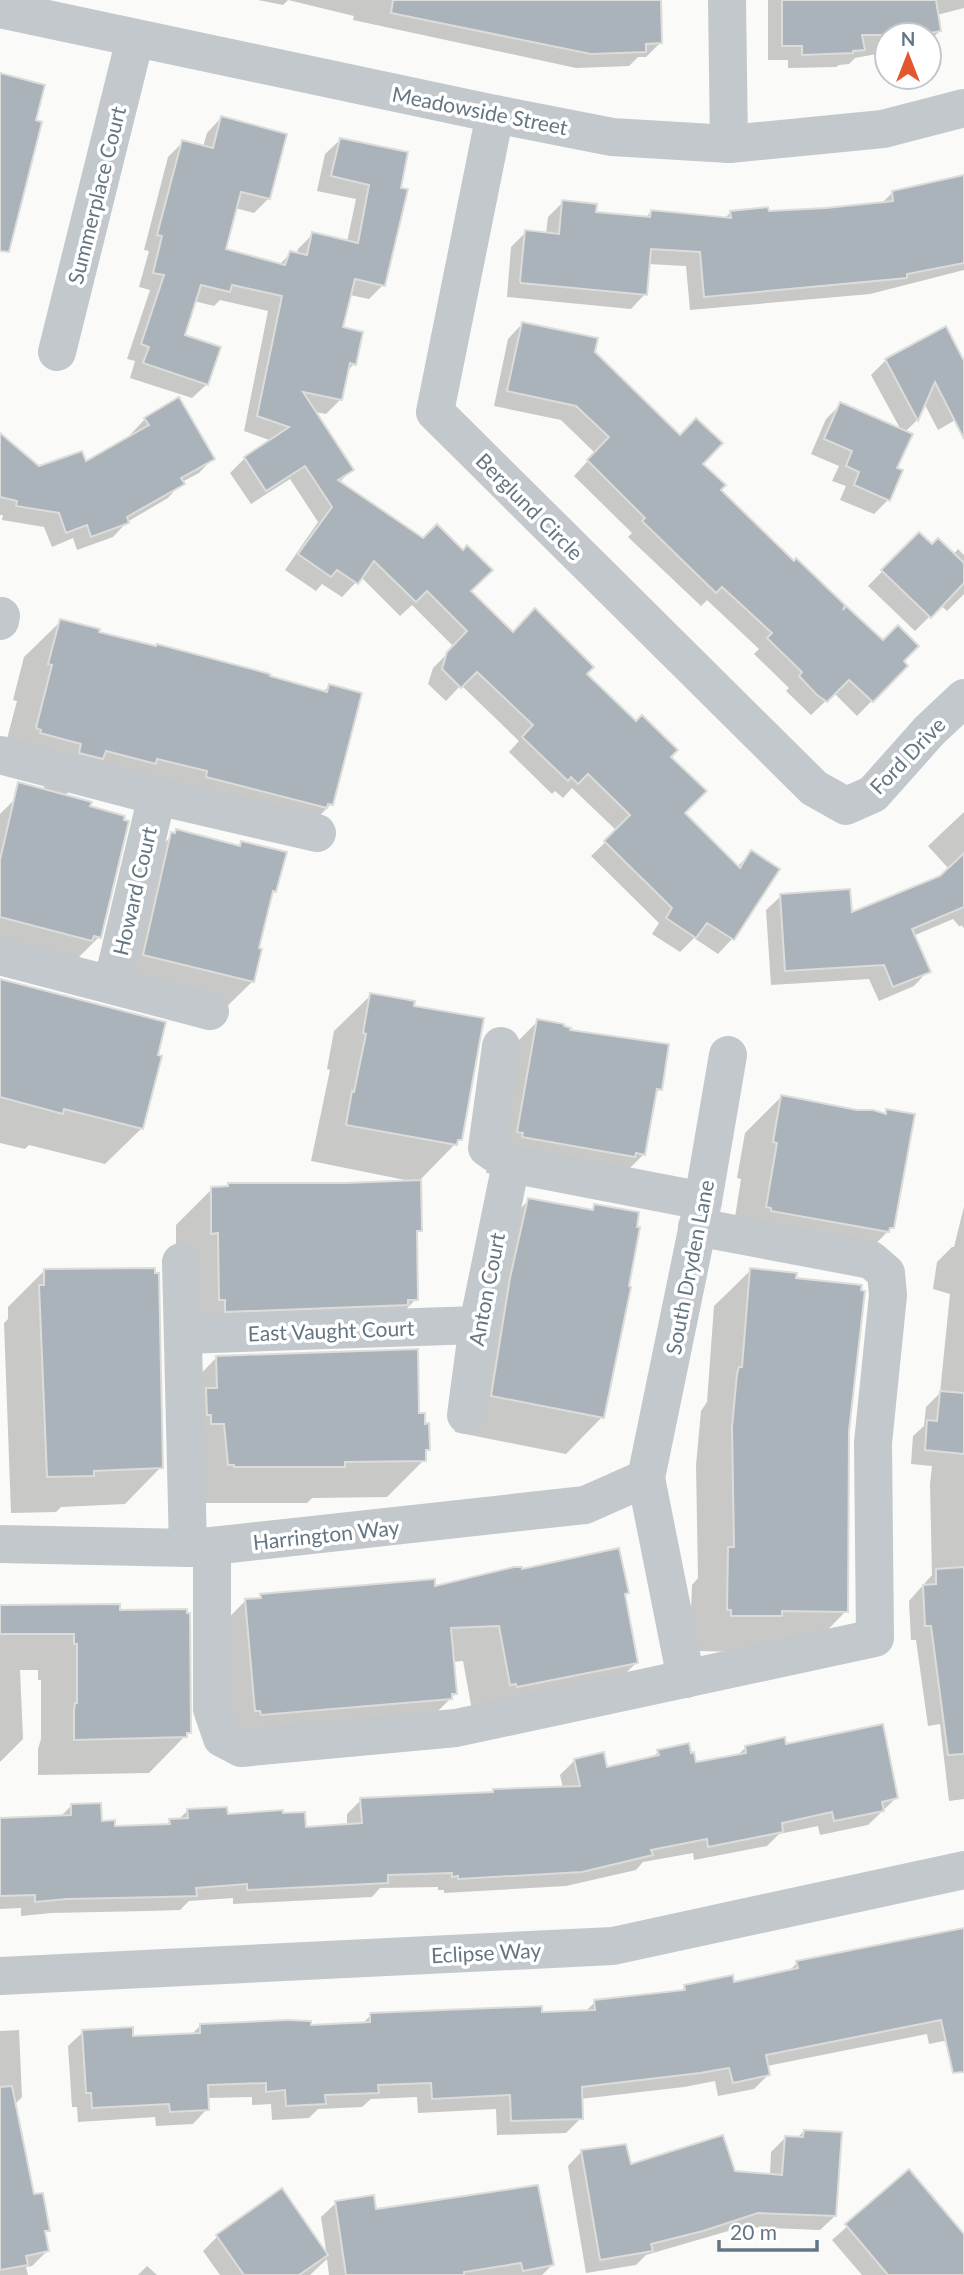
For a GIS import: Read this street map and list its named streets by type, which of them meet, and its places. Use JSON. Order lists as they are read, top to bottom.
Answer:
{
  "streets": {
    "street": [
      "Meadowside Street",
      "Summerplace Court",
      "Berglund Circle",
      "Ford Drive",
      "Howard Court",
      "South Dryden Lane",
      "Anton Court",
      "East Vaught Court",
      "Harrington Way",
      "Eclipse Way"
    ]
  },
  "crossings": [
    ["Meadowside Street", "Summerplace Court"],
    ["Meadowside Street", "Berglund Circle"],
    ["Berglund Circle", "Ford Drive"],
    ["South Dryden Lane", "Harrington Way"],
    ["Anton Court", "East Vaught Court"]
  ],
  "scale_bar": "20 m",
  "north": "top"
}
